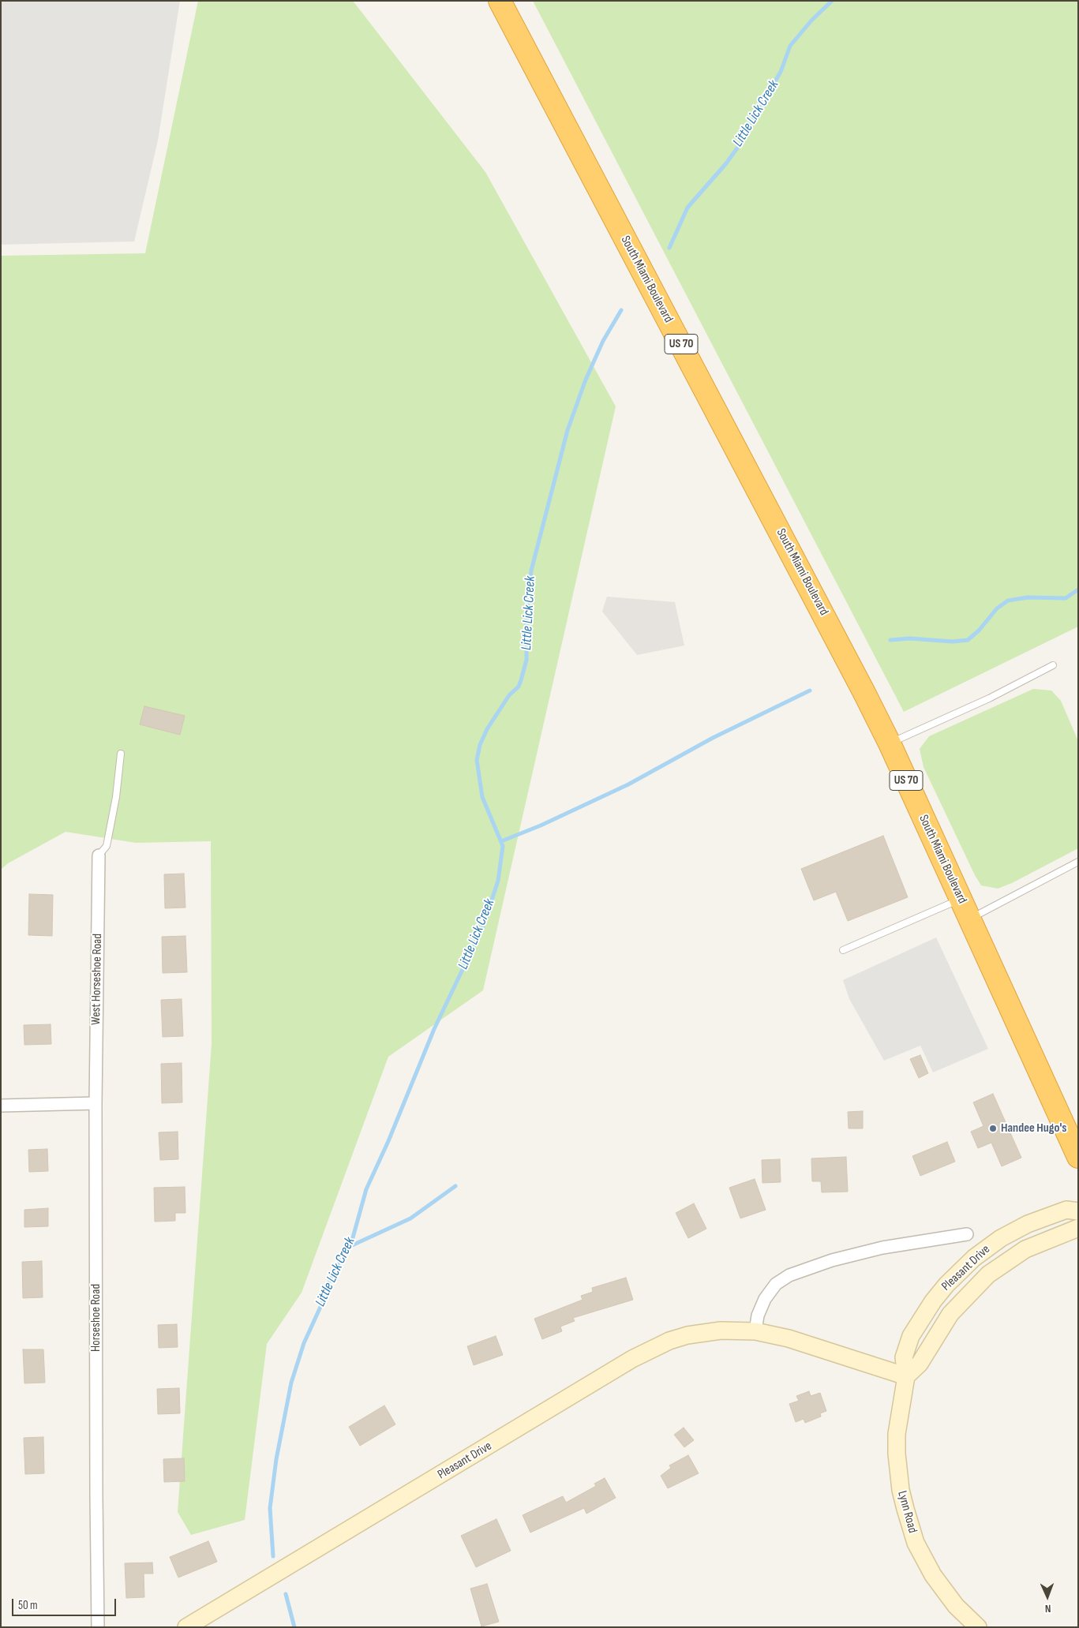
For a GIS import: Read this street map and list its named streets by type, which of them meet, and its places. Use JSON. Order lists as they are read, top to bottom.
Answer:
{
  "streets": {
    "highway": ["South Miami Boulevard", "US 70"],
    "street": [
      "West Horseshoe Road",
      "Pleasant Drive",
      "Horseshoe Road",
      "Lynn Road"
    ]
  },
  "crossings": [
    ["West Horseshoe Road", "Horseshoe Road"],
    ["Pleasant Drive", "Lynn Road"]
  ],
  "water": ["Little Lick Creek"],
  "places": ["Handee Hugo's"],
  "scale_bar": "50 m",
  "north": "bottom"
}
